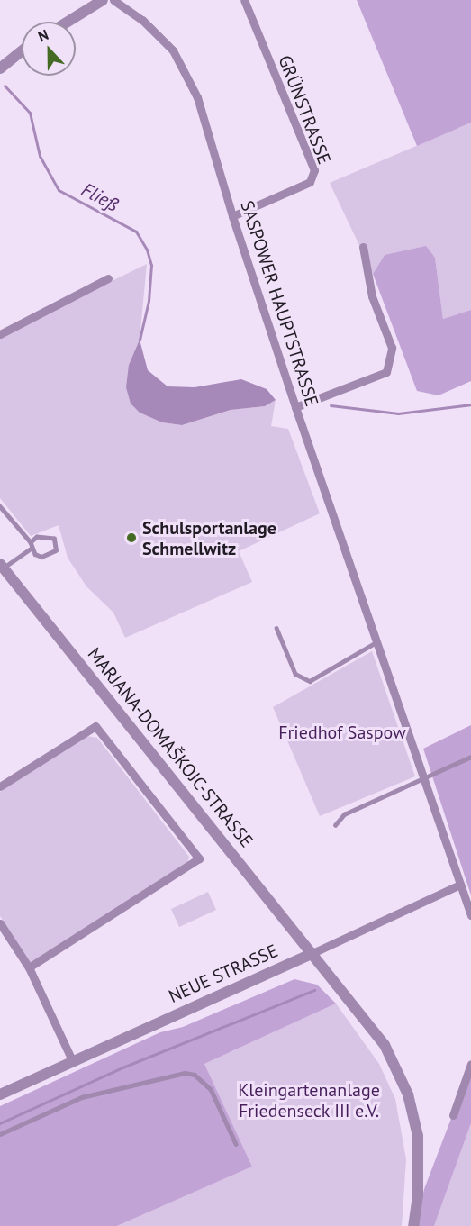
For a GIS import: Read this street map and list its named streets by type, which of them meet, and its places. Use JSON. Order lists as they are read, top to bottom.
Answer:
{
  "streets": {
    "street": [
      "GRÜNSTRASSE",
      "SASPOWER HAUPTSTRASSE",
      "MARJANA-DOMAŠKOJC-STRASSE",
      "NEUE STRASSE"
    ]
  },
  "crossings": [
    ["GRÜNSTRASSE", "SASPOWER HAUPTSTRASSE"],
    ["SASPOWER HAUPTSTRASSE", "NEUE STRASSE"],
    ["MARJANA-DOMAŠKOJC-STRASSE", "NEUE STRASSE"]
  ],
  "water": ["Fließ"],
  "parks": ["Friedhof Saspow", "Kleingartenanlage Friedenseck III e.V."],
  "places": ["Schulsportanlage Schmellwitz"],
  "north": "top"
}
